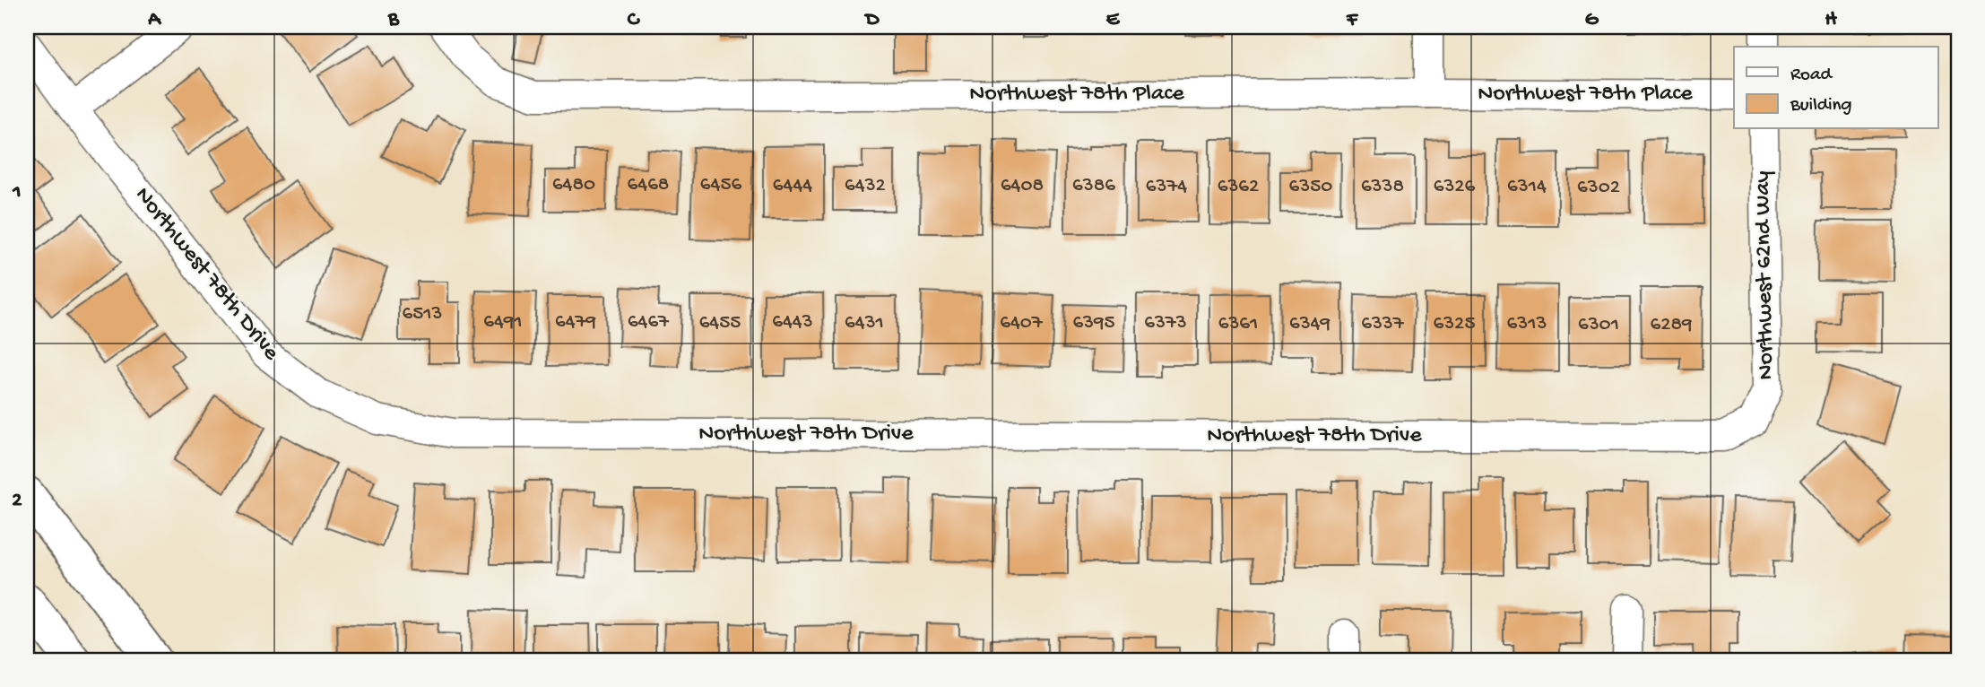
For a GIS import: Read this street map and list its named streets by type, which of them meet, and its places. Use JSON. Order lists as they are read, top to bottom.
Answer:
{
  "streets": {
    "street": ["Northwest 78th Place", "Northwest 78th Drive", "Northwest 62nd Way"]
  },
  "crossings": [
    ["Northwest 78th Drive", "Northwest 62nd Way"]
  ],
  "house_numbers": [
    "6480",
    "6468",
    "6456",
    "6444",
    "6432",
    "6408",
    "6386",
    "6374",
    "6362",
    "6350",
    "6338",
    "6326",
    "6314",
    "6302",
    "6513",
    "6491",
    "6479",
    "6467",
    "6443",
    "6455",
    "6431",
    "6407",
    "6395",
    "6373",
    "6361",
    "6349",
    "6337",
    "6325",
    "6313",
    "6301",
    "6289"
  ],
  "legend": ["Road", "Building"],
  "grid": {
    "columns": [
      "A",
      "B",
      "C",
      "D",
      "E",
      "F",
      "G",
      "H"
    ],
    "rows": ["1", "2"]
  }
}
